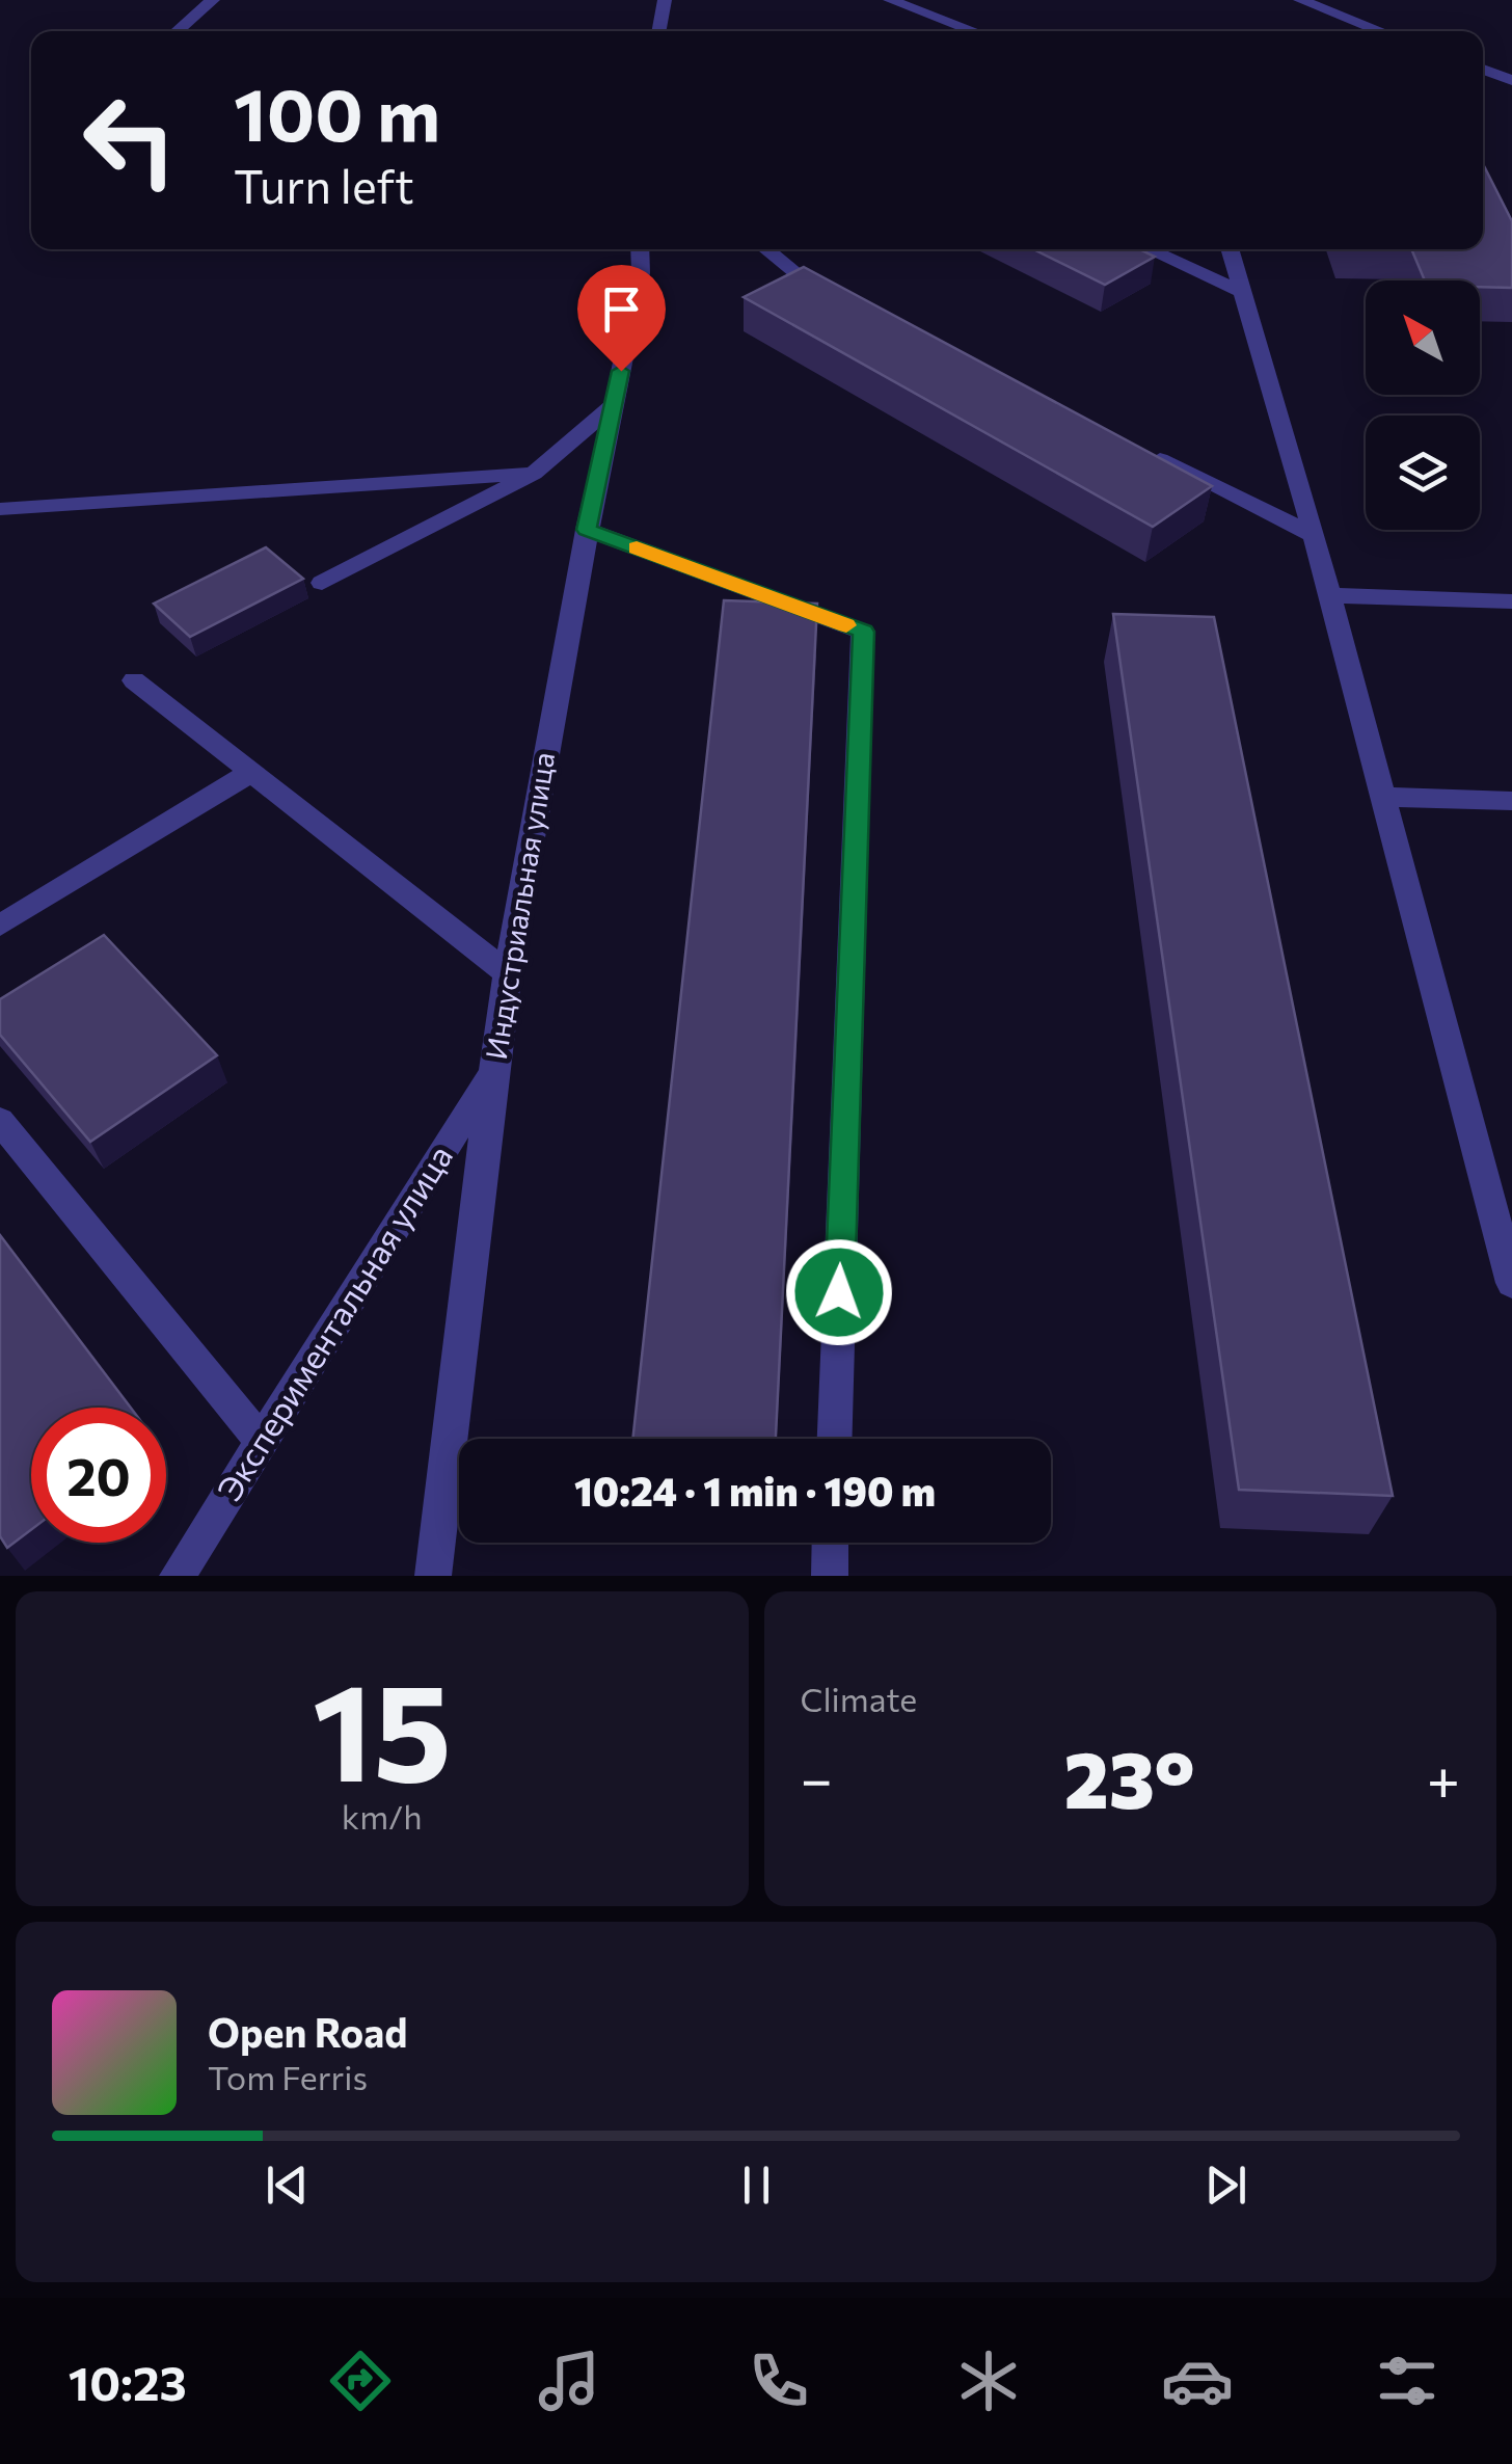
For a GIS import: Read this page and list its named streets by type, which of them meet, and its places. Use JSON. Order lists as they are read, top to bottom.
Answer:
{
  "streets": {
    "street": ["Индустриальная улица", "Экспериментальная улица"]
  },
  "crossings": [
    ["Индустриальная улица", "Экспериментальная улица"]
  ],
  "north": "top left",
  "page": {
    "turn": ["100 m", "Turn left"],
    "limit": "20",
    "trip": "10:24 · 1 min · 190 m",
    "tile": [
      ["15", "km/h"],
      "Climate"
    ],
    "heat": ["−", "23°", "+"],
    "song": ["Open Road", "Tom Ferris"],
    "tabs": "10:23"
  }
}
